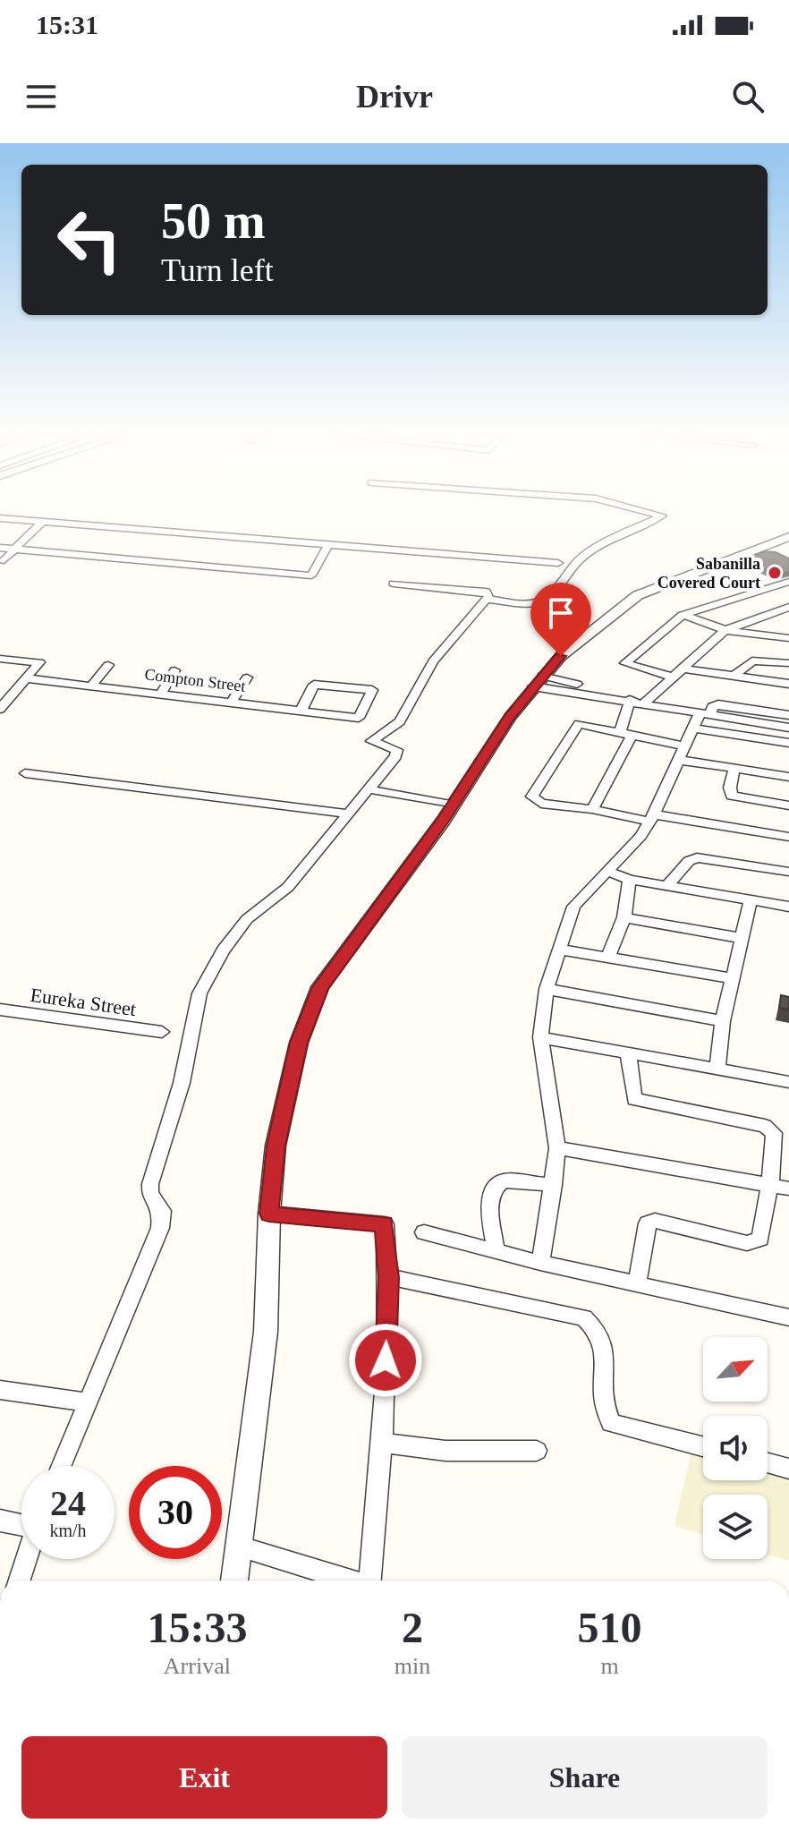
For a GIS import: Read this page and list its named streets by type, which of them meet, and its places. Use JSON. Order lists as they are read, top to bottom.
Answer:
{
  "streets": {
    "street": ["Compton Street", "Eureka Street"]
  },
  "places": ["Sabanilla Covered Court"],
  "north": "top right",
  "page": {
    "status": "15:31",
    "header": "Drivr",
    "turn": ["50 m", "Turn left"],
    "speed": "24 km/h",
    "limit": "30",
    "eta": [
      "15:33",
      "Arrival",
      "2",
      "min",
      "510",
      "m"
    ],
    "buttons": ["Exit", "Share"]
  }
}
